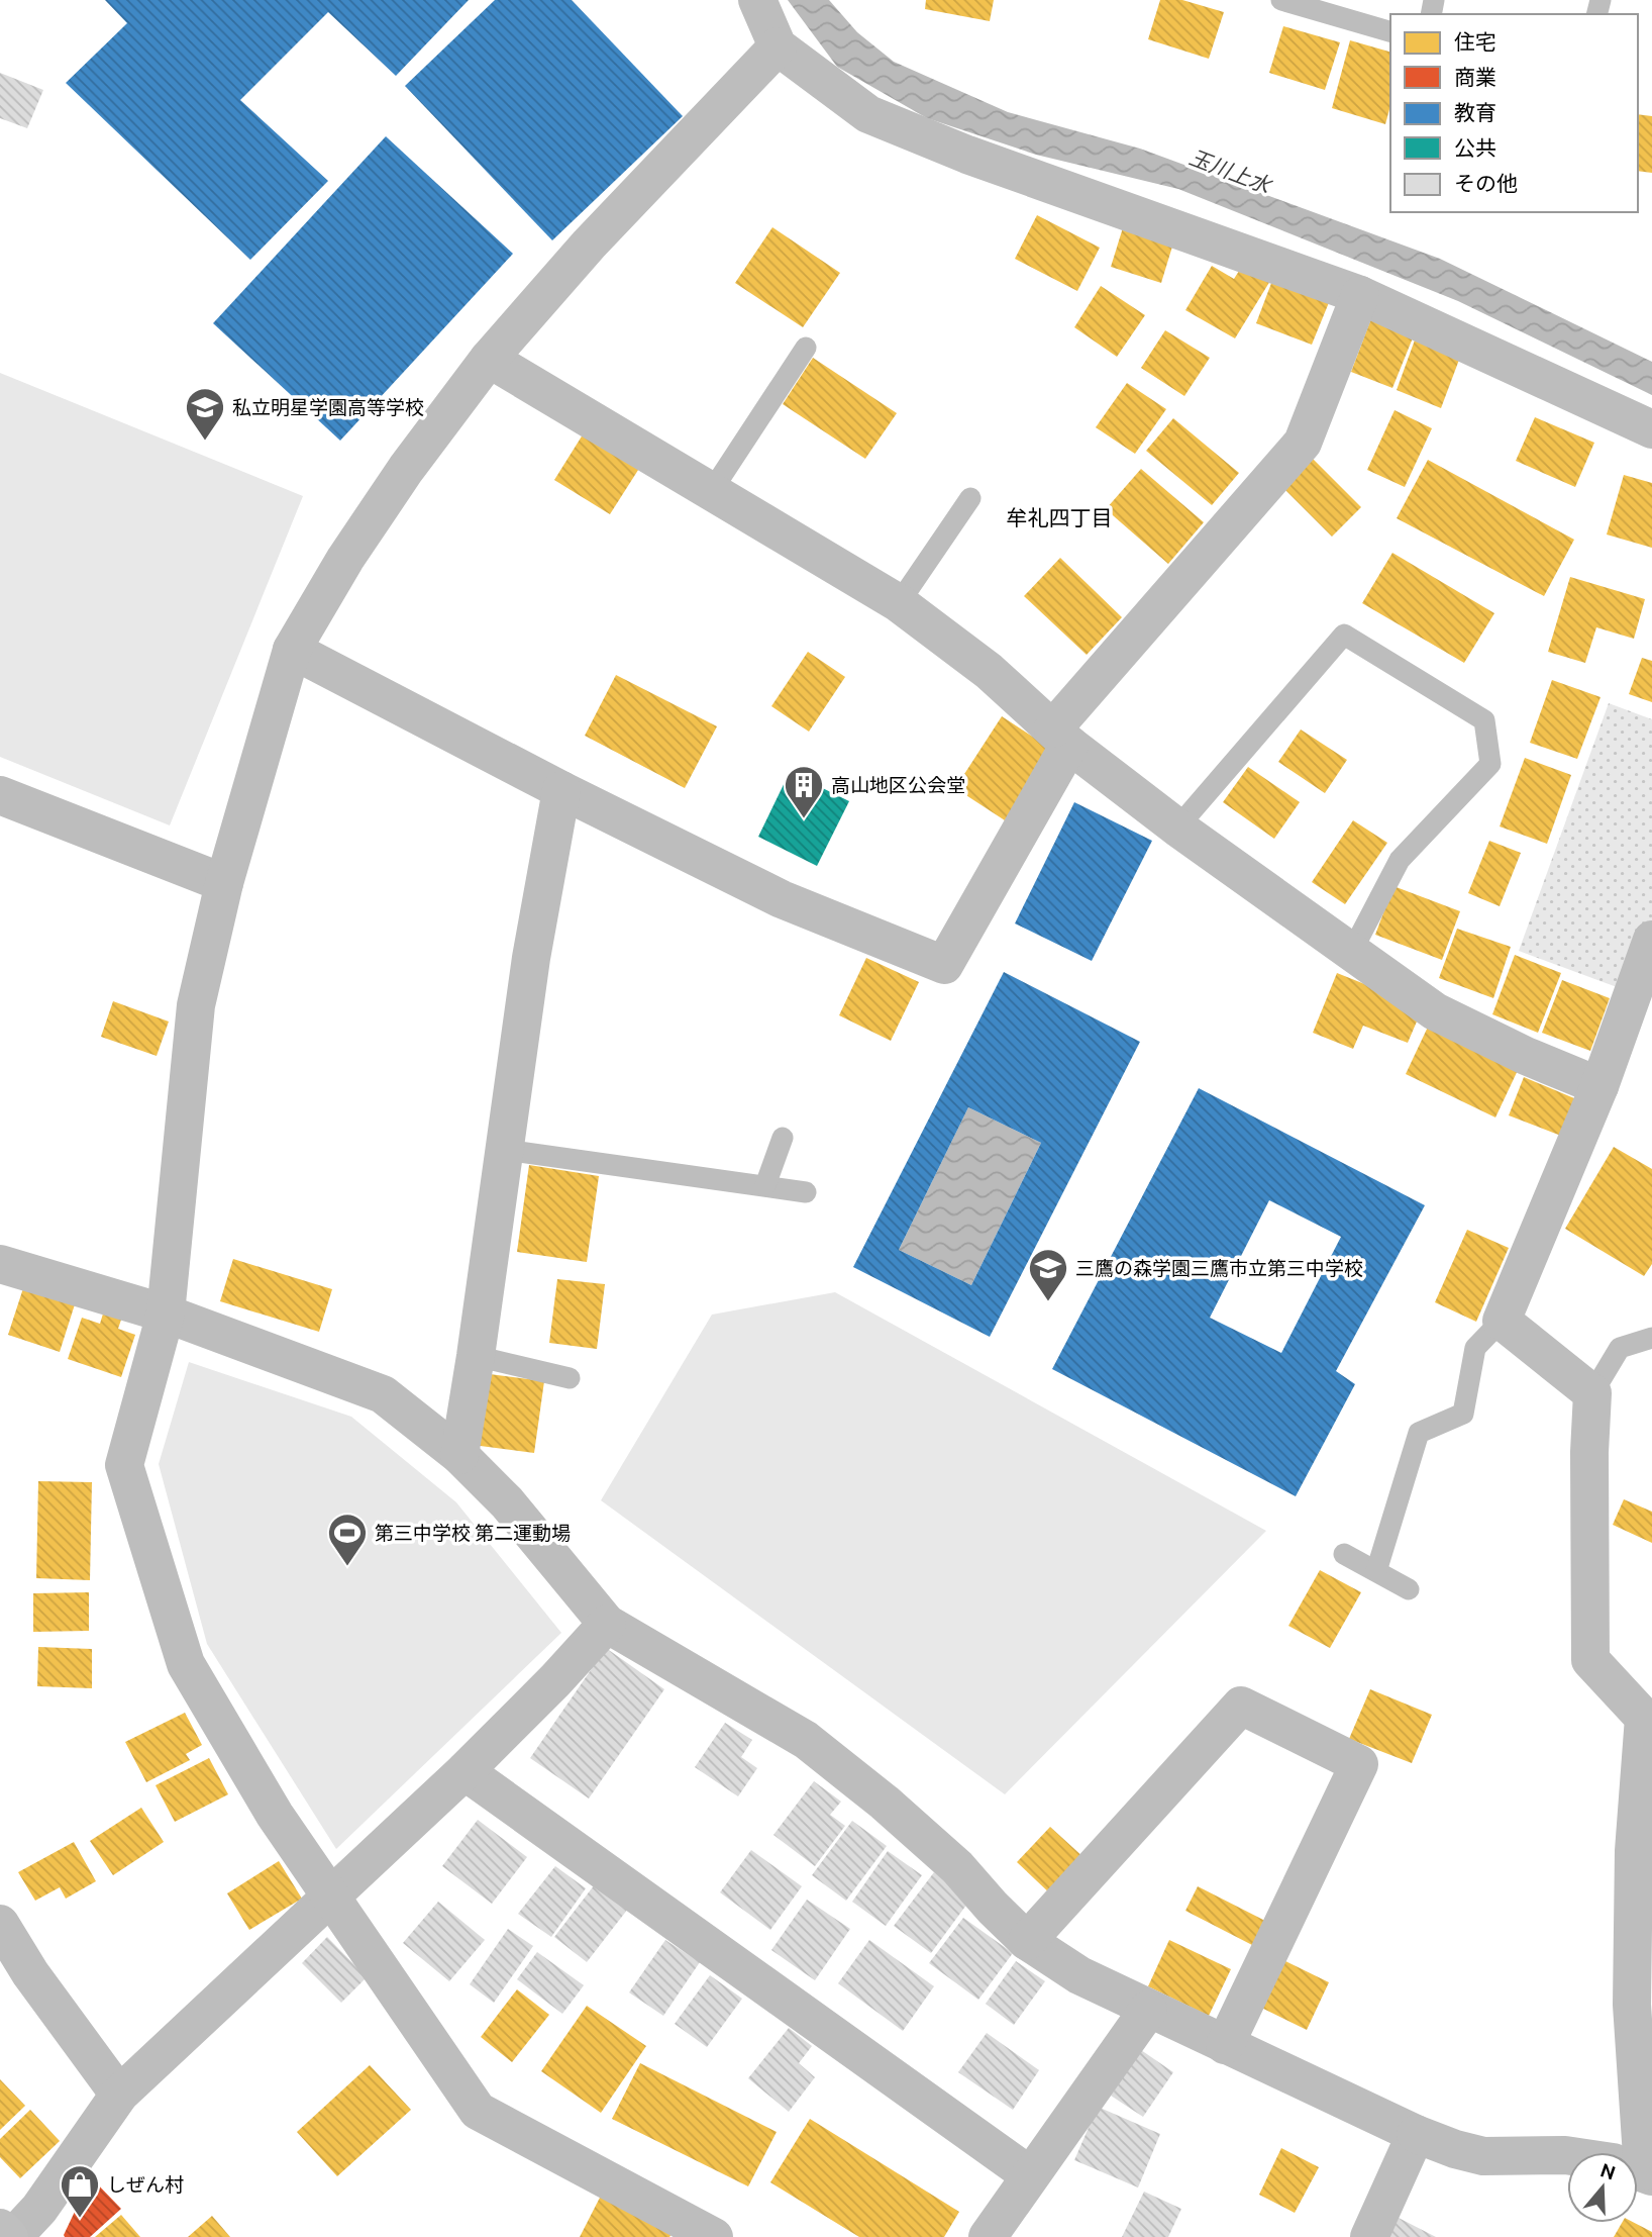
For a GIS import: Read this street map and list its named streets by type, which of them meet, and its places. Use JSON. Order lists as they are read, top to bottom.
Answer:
{
  "districts": ["牟礼四丁目"],
  "water": ["玉川上水"],
  "places": {
    "school or university": ["私立明星学園高等学校", "三鷹の森学園三鷹市立第三中学校"],
    "building": ["高山地区公会堂"],
    "sports": ["第三中学校 第二運動場"],
    "shop": ["しぜん村"]
  },
  "legend": [
    "住宅",
    "商業",
    "教育",
    "公共",
    "その他"
  ],
  "north": "top"
}
